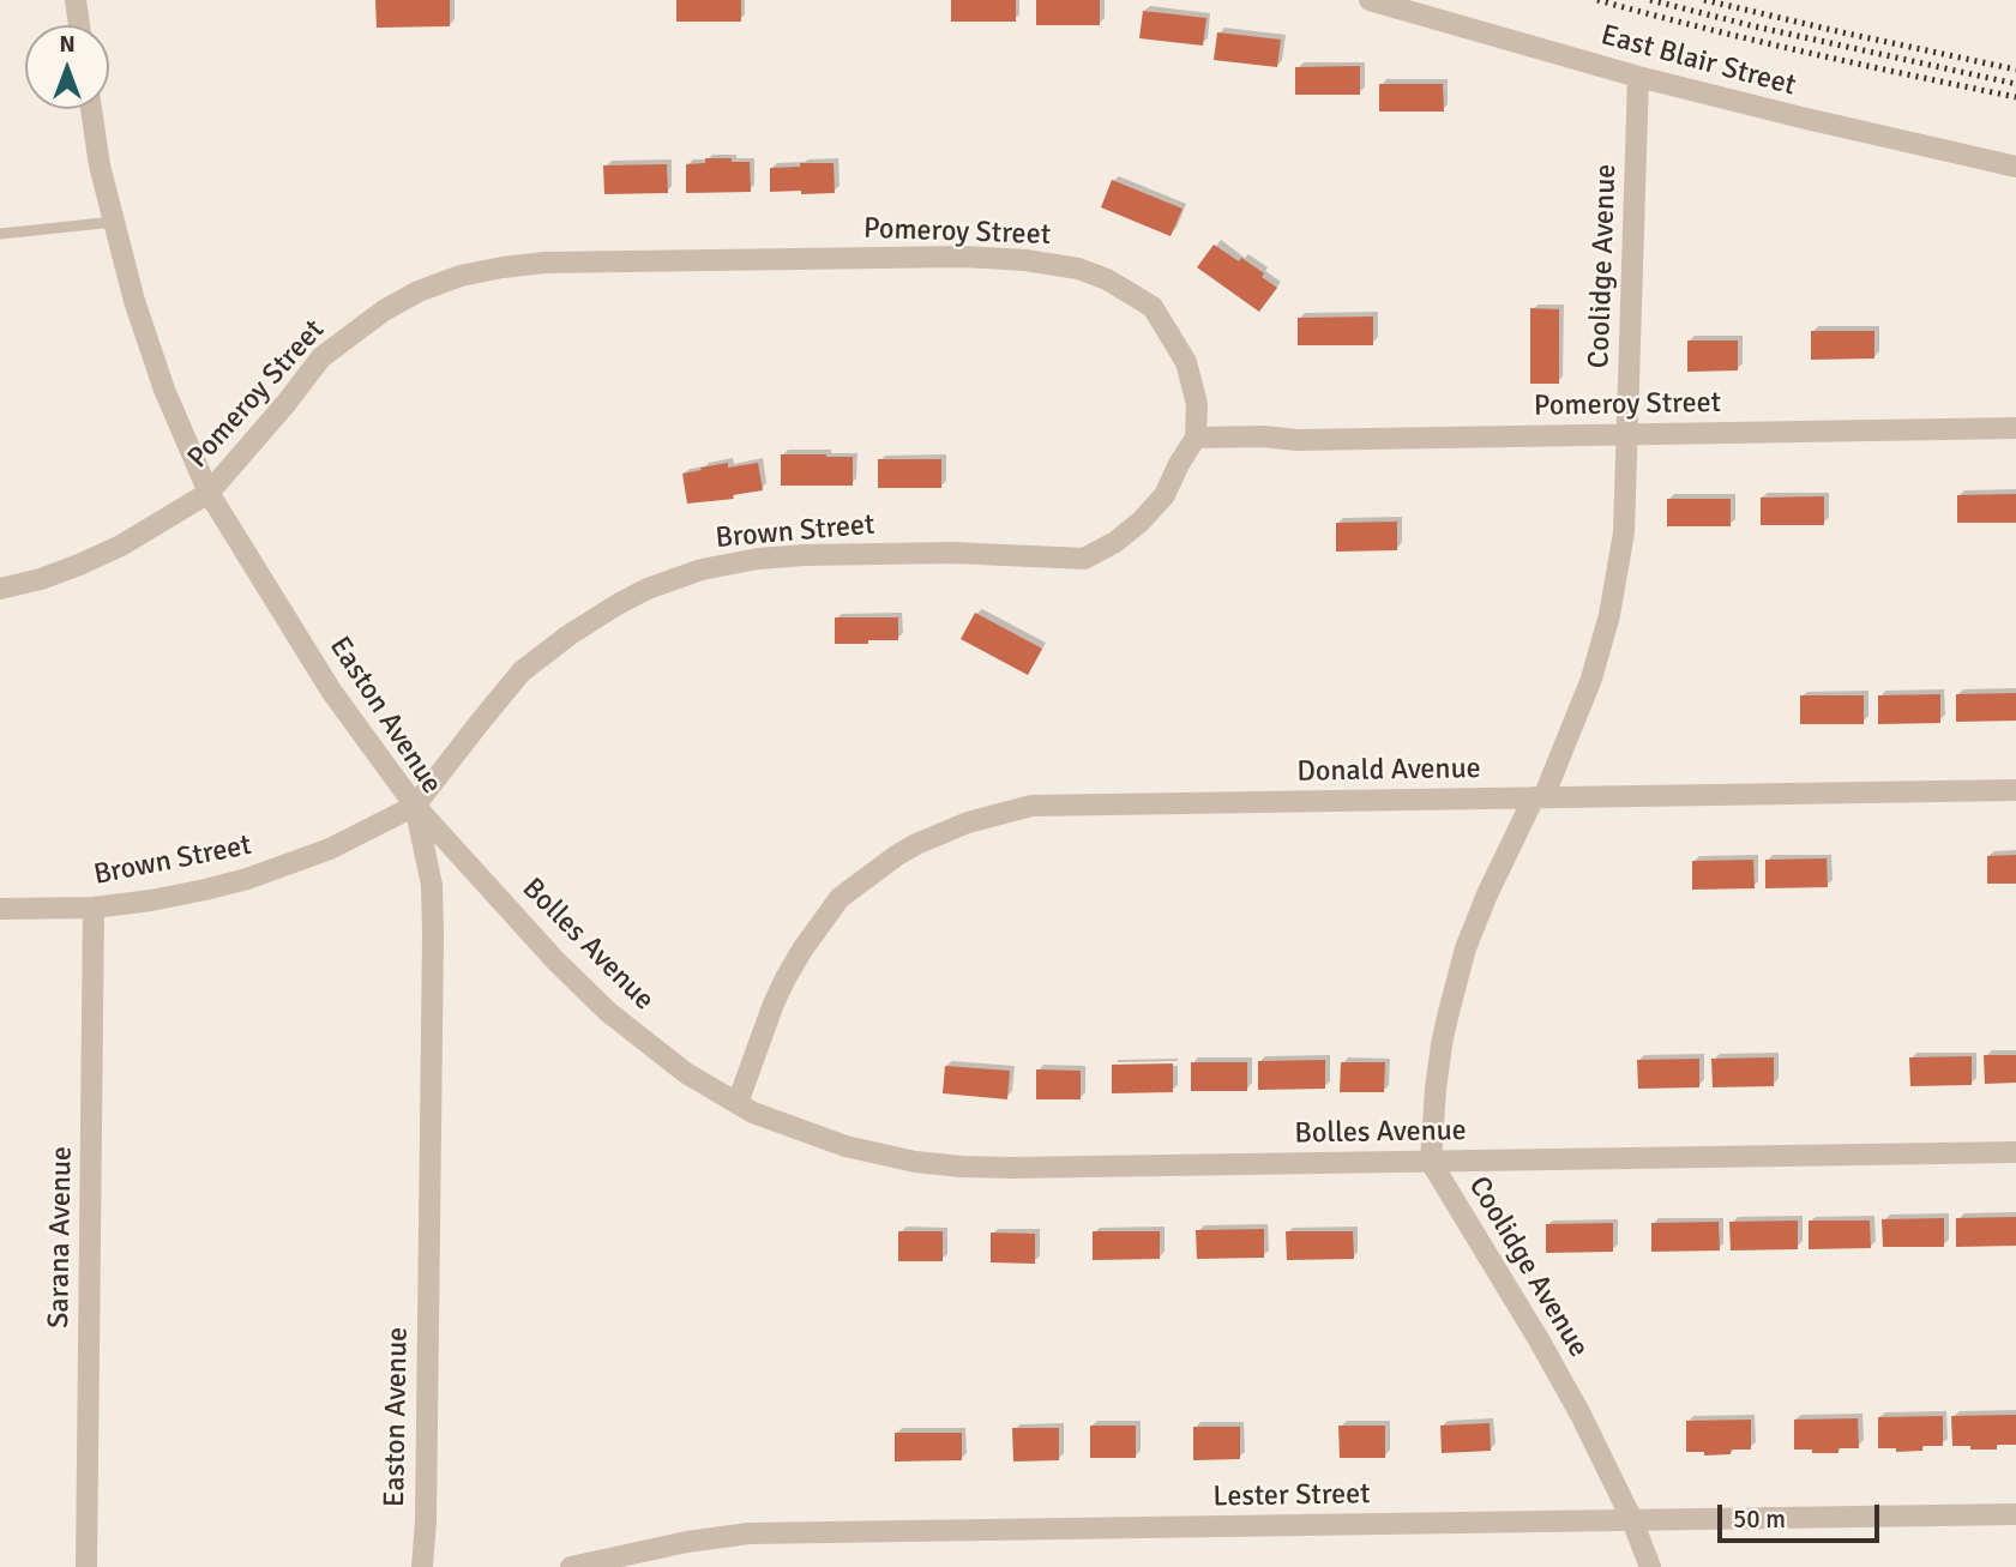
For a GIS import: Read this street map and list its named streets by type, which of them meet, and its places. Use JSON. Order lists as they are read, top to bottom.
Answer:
{
  "streets": {
    "street": [
      "East Blair Street",
      "Pomeroy Street",
      "Coolidge Avenue",
      "Brown Street",
      "Easton Avenue",
      "Donald Avenue",
      "Bolles Avenue",
      "Sarana Avenue",
      "Lester Street"
    ]
  },
  "crossings": [
    ["East Blair Street", "Coolidge Avenue"],
    ["Pomeroy Street", "Coolidge Avenue"],
    ["Pomeroy Street", "Brown Street"],
    ["Pomeroy Street", "Easton Avenue"],
    ["Coolidge Avenue", "Donald Avenue"],
    ["Coolidge Avenue", "Bolles Avenue"],
    ["Coolidge Avenue", "Lester Street"],
    ["Brown Street", "Easton Avenue"],
    ["Brown Street", "Bolles Avenue"],
    ["Brown Street", "Sarana Avenue"],
    ["Easton Avenue", "Bolles Avenue"],
    ["Donald Avenue", "Bolles Avenue"]
  ],
  "scale_bar": "50 m",
  "north": "top"
}
